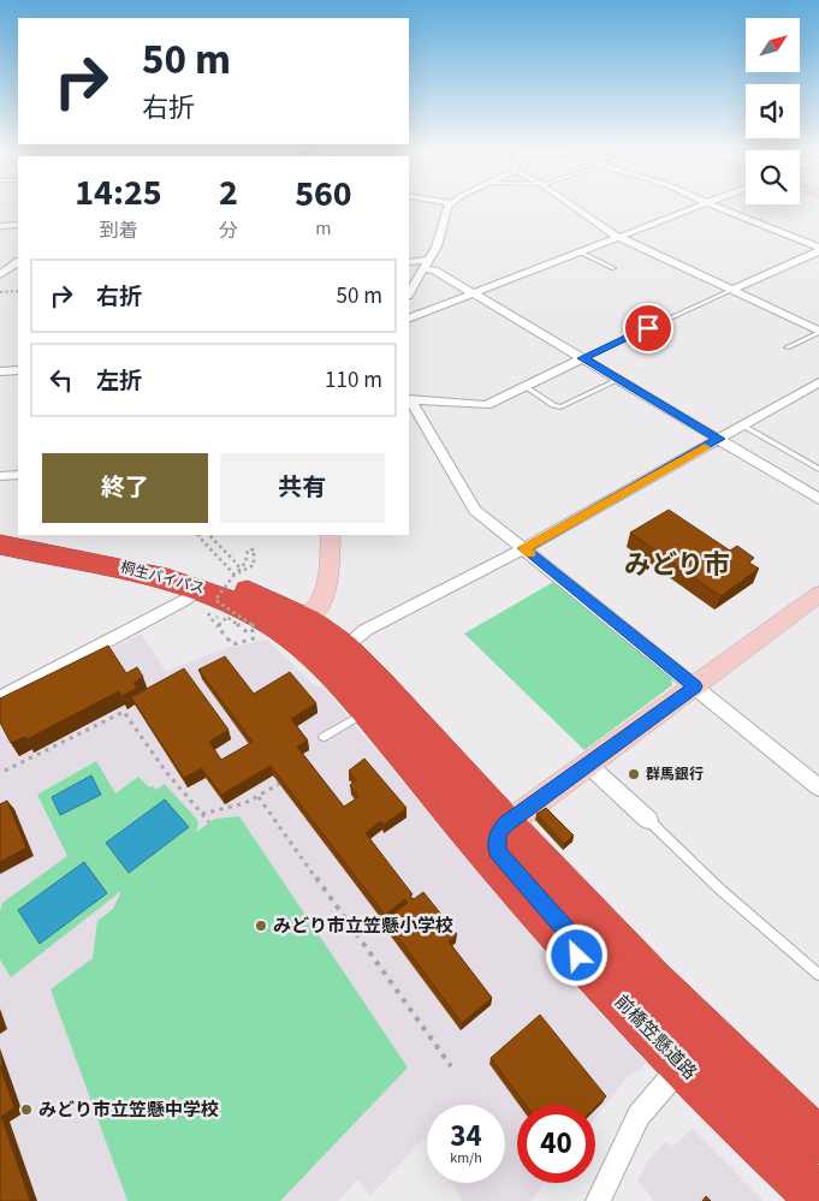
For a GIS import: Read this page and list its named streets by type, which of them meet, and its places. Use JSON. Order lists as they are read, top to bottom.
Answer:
{
  "streets": {
    "highway": ["桐生バイパス", "前橋笠懸道路"]
  },
  "crossings": [
    ["桐生バイパス", "前橋笠懸道路"]
  ],
  "districts": ["みどり市"],
  "places": ["群馬銀行", "みどり市立笠懸小学校", "みどり市立笠懸中学校"],
  "north": "top right",
  "page": {
    "turn": ["50 m", "右折"],
    "eta": [
      "14:25",
      "到着",
      "2",
      "分",
      "560",
      "m"
    ],
    "list": [
      {
        "name": "右折",
        "value": "50 m"
      },
      {
        "name": "左折",
        "value": "110 m"
      }
    ],
    "buttons": ["終了", "共有"],
    "speed": "34 km/h",
    "limit": "40"
  }
}
